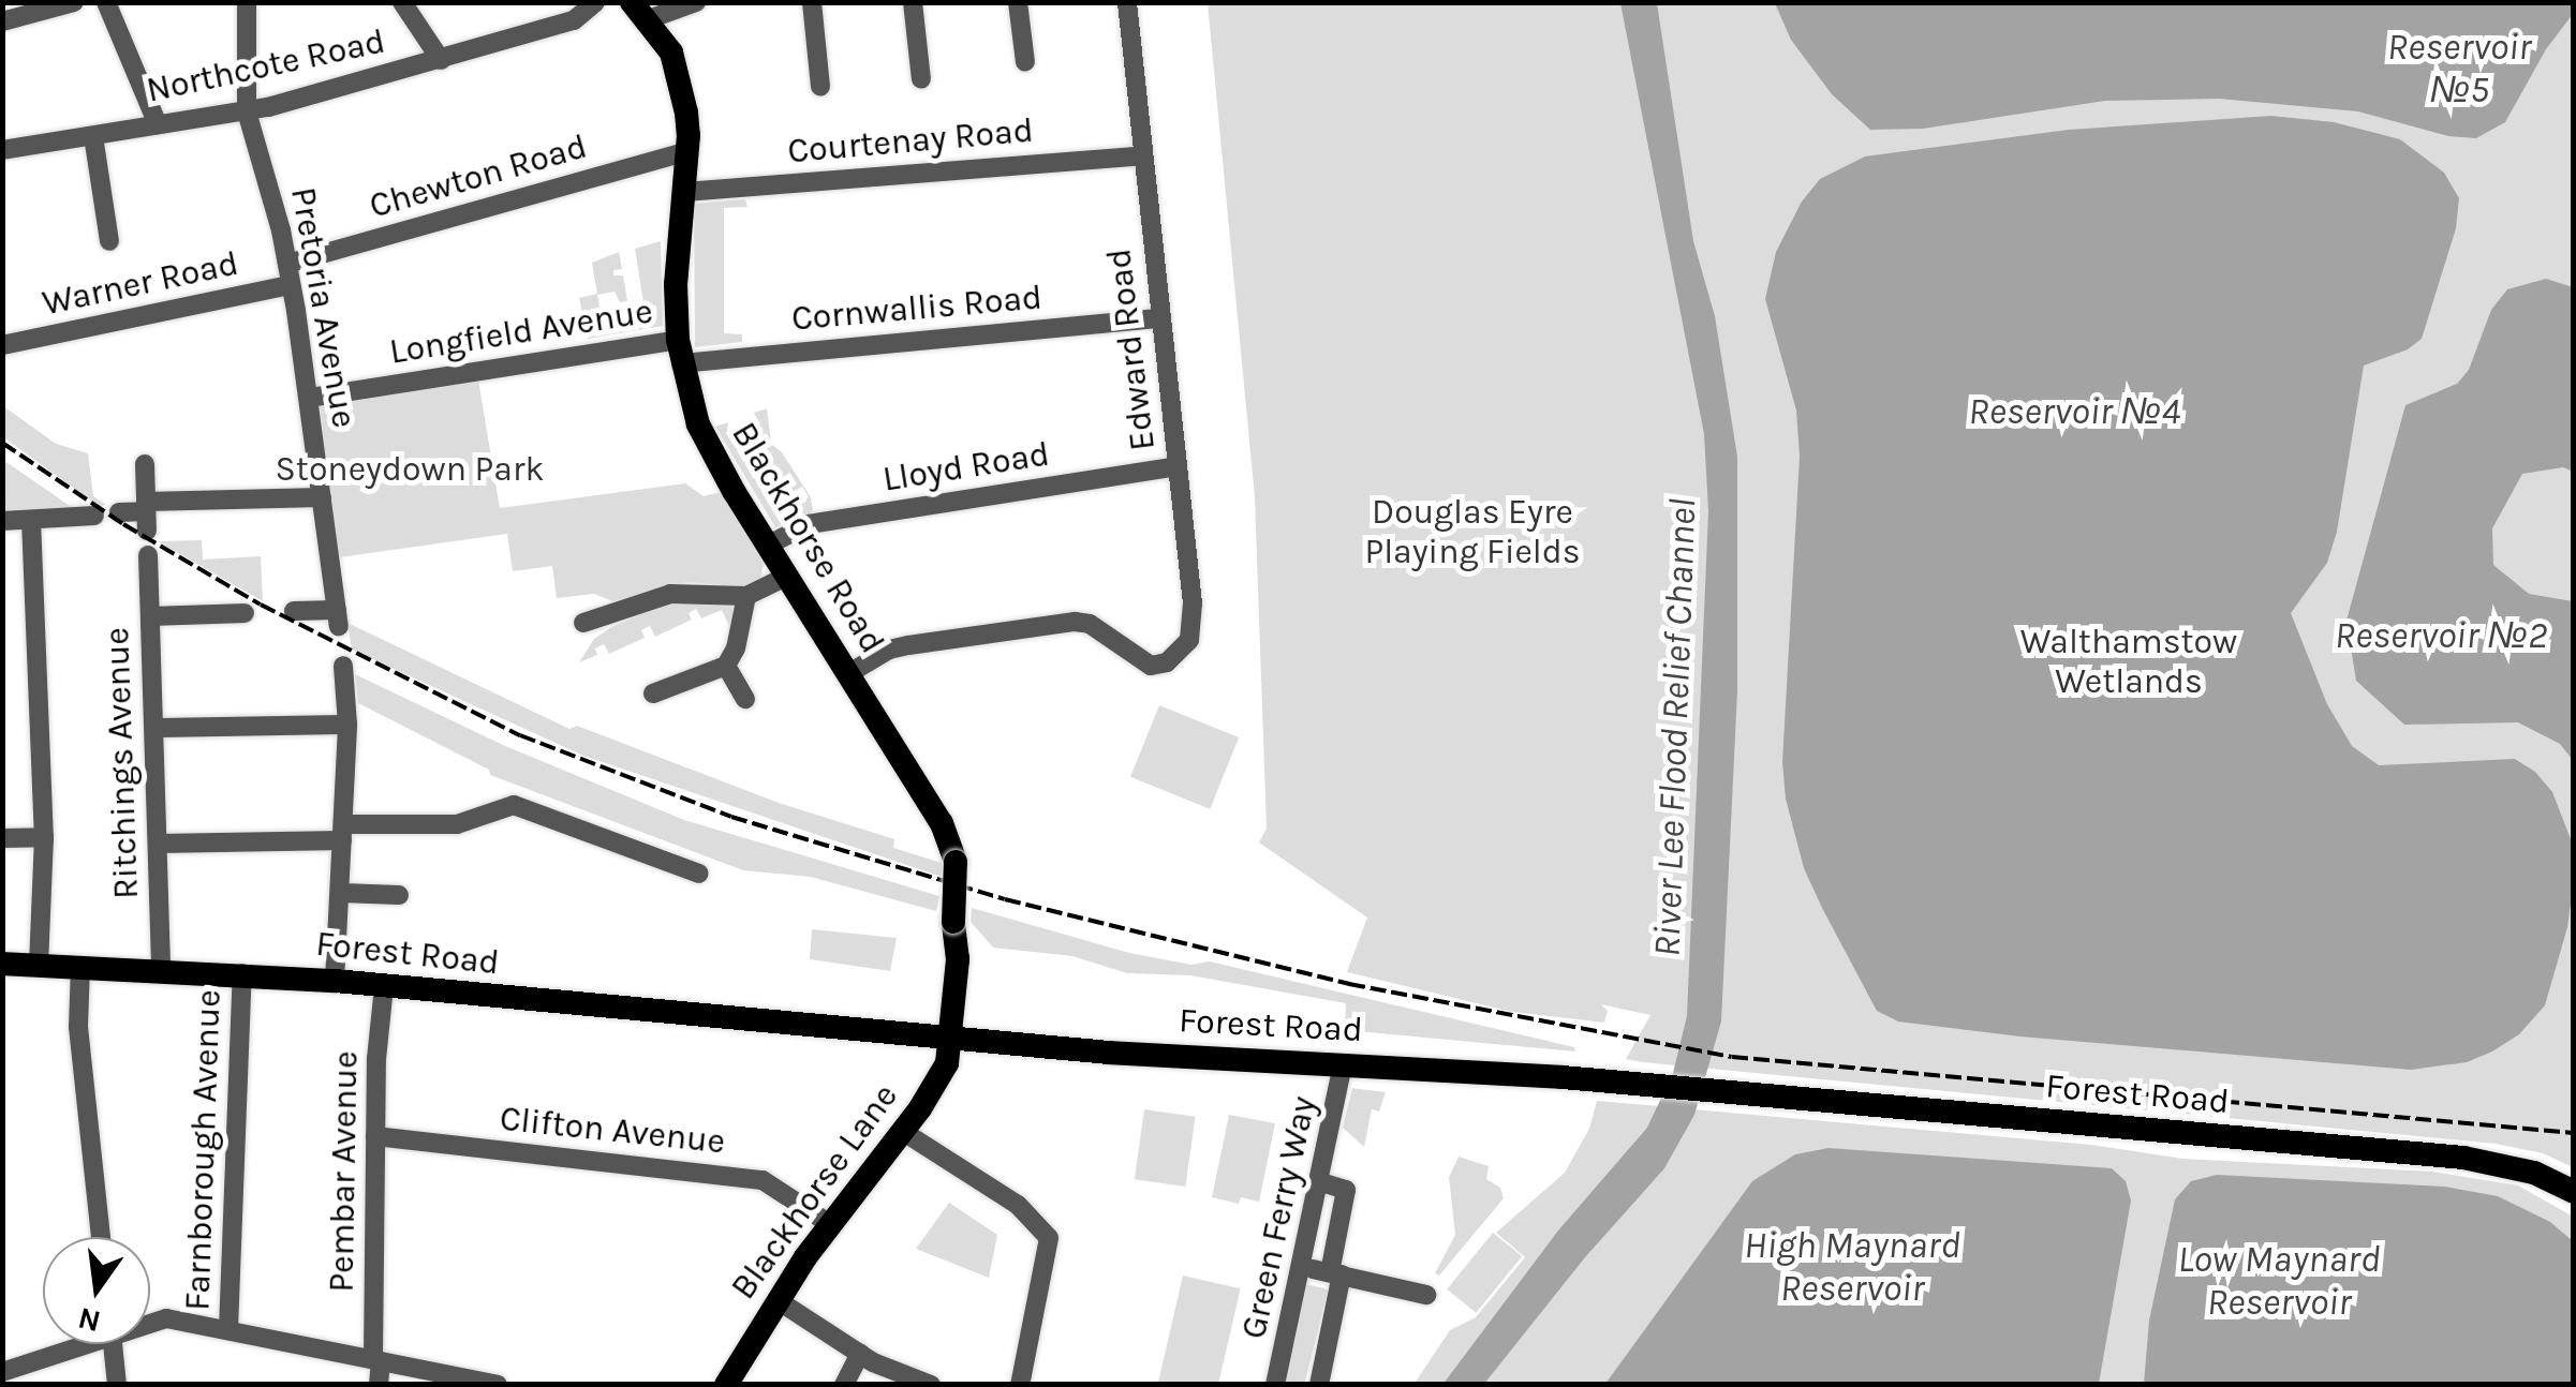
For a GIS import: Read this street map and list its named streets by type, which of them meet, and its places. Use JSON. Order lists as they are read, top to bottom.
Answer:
{
  "streets": {
    "main road": ["Blackhorse Road", "Forest Road", "Blackhorse Lane"],
    "street": [
      "Northcote Road",
      "Courtenay Road",
      "Chewton Road",
      "Warner Road",
      "Pretoria Avenue",
      "Cornwallis Road",
      "Longfield Avenue",
      "Edward Road",
      "Lloyd Road",
      "Ritchings Avenue",
      "Clifton Avenue",
      "Farnborough Avenue",
      "Pembar Avenue",
      "Green Ferry Way"
    ]
  },
  "crossings": [
    ["Northcote Road", "Pretoria Avenue"],
    ["Courtenay Road", "Edward Road"],
    ["Courtenay Road", "Blackhorse Road"],
    ["Chewton Road", "Pretoria Avenue"],
    ["Chewton Road", "Blackhorse Road"],
    ["Warner Road", "Pretoria Avenue"],
    ["Pretoria Avenue", "Longfield Avenue"],
    ["Cornwallis Road", "Longfield Avenue"],
    ["Cornwallis Road", "Edward Road"],
    ["Cornwallis Road", "Blackhorse Road"],
    ["Longfield Avenue", "Blackhorse Road"],
    ["Edward Road", "Lloyd Road"],
    ["Edward Road", "Blackhorse Road"],
    ["Lloyd Road", "Blackhorse Road"],
    ["Blackhorse Road", "Forest Road"],
    ["Blackhorse Road", "Blackhorse Lane"],
    ["Ritchings Avenue", "Forest Road"],
    ["Forest Road", "Farnborough Avenue"],
    ["Forest Road", "Pembar Avenue"],
    ["Forest Road", "Blackhorse Lane"],
    ["Forest Road", "Green Ferry Way"],
    ["Clifton Avenue", "Pembar Avenue"],
    ["Clifton Avenue", "Blackhorse Lane"]
  ],
  "water": [
    "Reservoir №5",
    "Reservoir №4",
    "Reservoir №2",
    "River Lee Flood Relief Channel",
    "High Maynard Reservoir",
    "Low Maynard Reservoir"
  ],
  "parks": ["Stoneydown Park", "Douglas Eyre Playing Fields", "Walthamstow Wetlands"],
  "north": "bottom"
}
